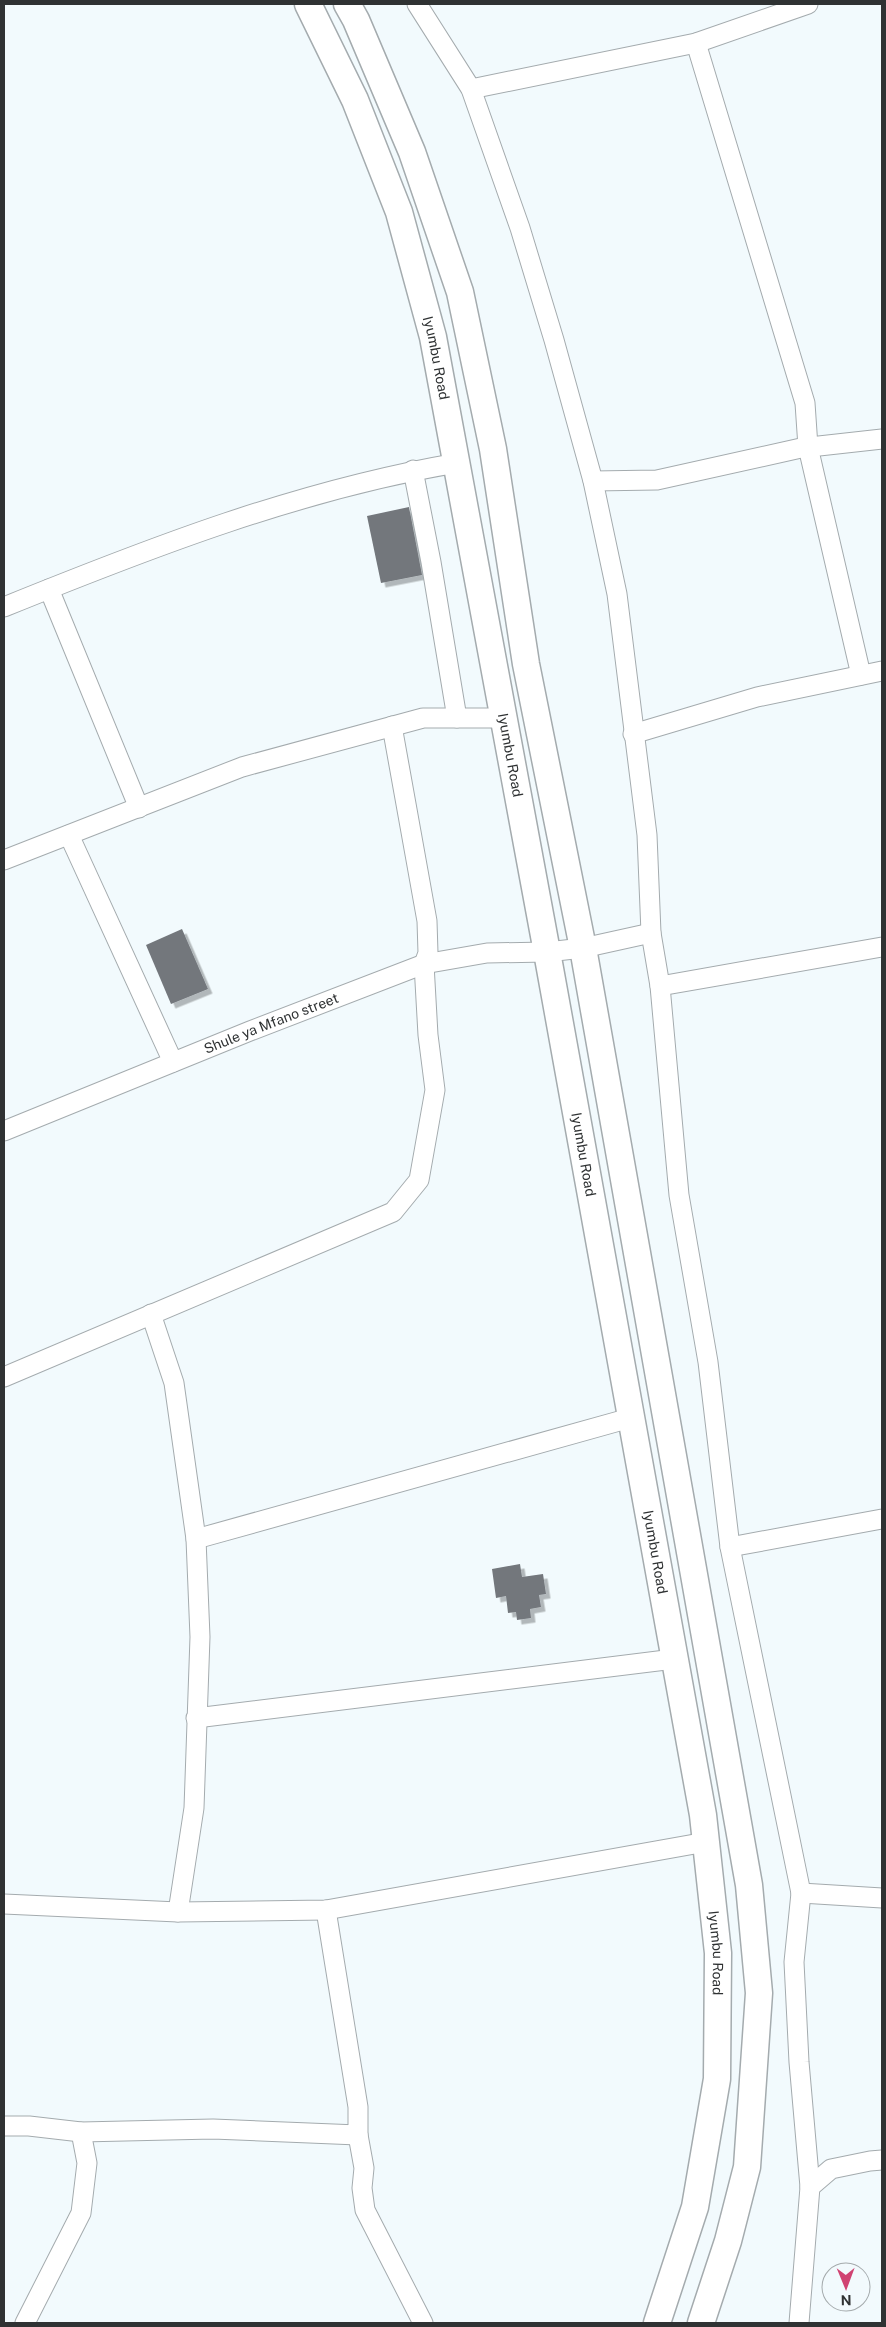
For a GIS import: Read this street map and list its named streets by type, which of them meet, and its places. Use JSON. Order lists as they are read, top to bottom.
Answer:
{
  "streets": {
    "main road": ["Iyumbu Road"],
    "street": ["Shule ya Mfano street"]
  },
  "crossings": [
    ["Iyumbu Road", "Shule ya Mfano street"]
  ],
  "north": "bottom"
}
